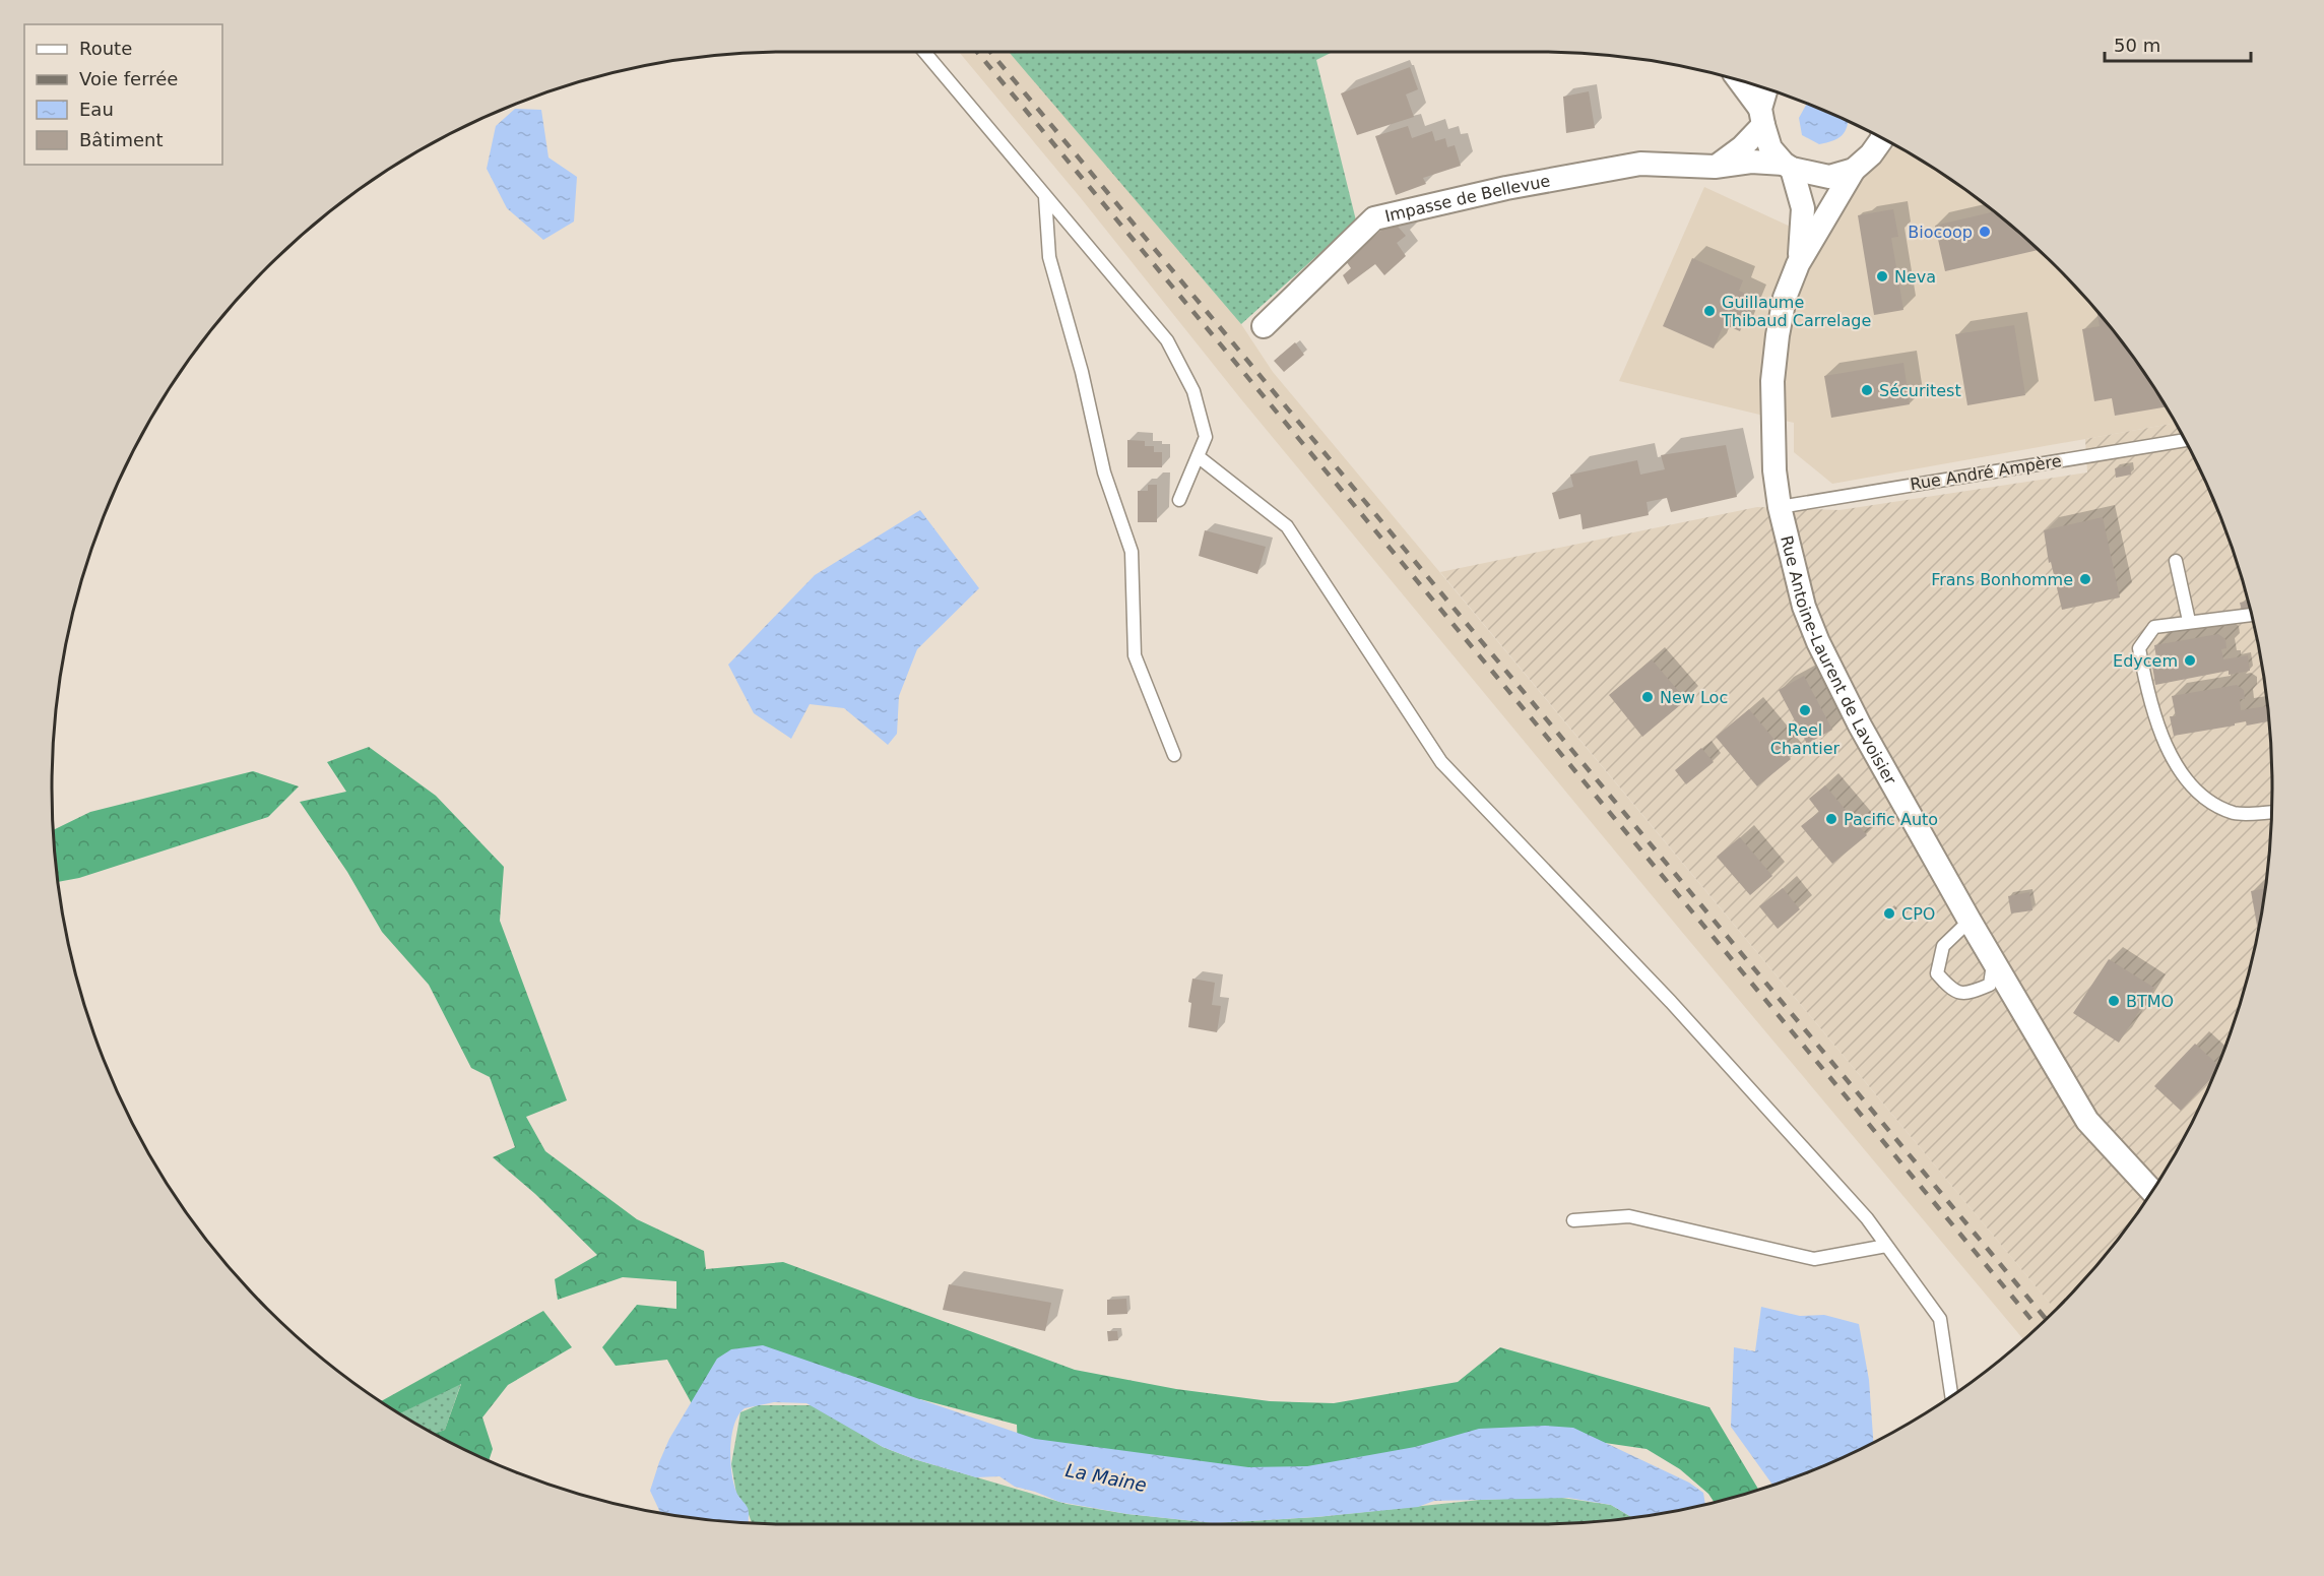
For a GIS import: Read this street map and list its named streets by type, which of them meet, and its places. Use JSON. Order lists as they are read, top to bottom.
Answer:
{
  "streets": {
    "street": ["Impasse de Bellevue", "Rue Antoine-Laurent de Lavoisier"],
    "lane": ["Rue André Ampère"]
  },
  "crossings": [
    ["Impasse de Bellevue", "Rue Antoine-Laurent de Lavoisier"],
    ["Rue André Ampère", "Rue Antoine-Laurent de Lavoisier"]
  ],
  "water": ["La Maine"],
  "places": [
    "Biocoop",
    "Neva",
    "Guillaume Thibaud Carrelage",
    "Sécuritest",
    "Frans Bonhomme",
    "Edycem",
    "New Loc",
    "Reel Chantier",
    "Pacific Auto",
    "CPO",
    "BTMO"
  ],
  "legend": [
    "Route",
    "Voie ferrée",
    "Eau",
    "Bâtiment"
  ],
  "scale_bar": "50 m"
}
